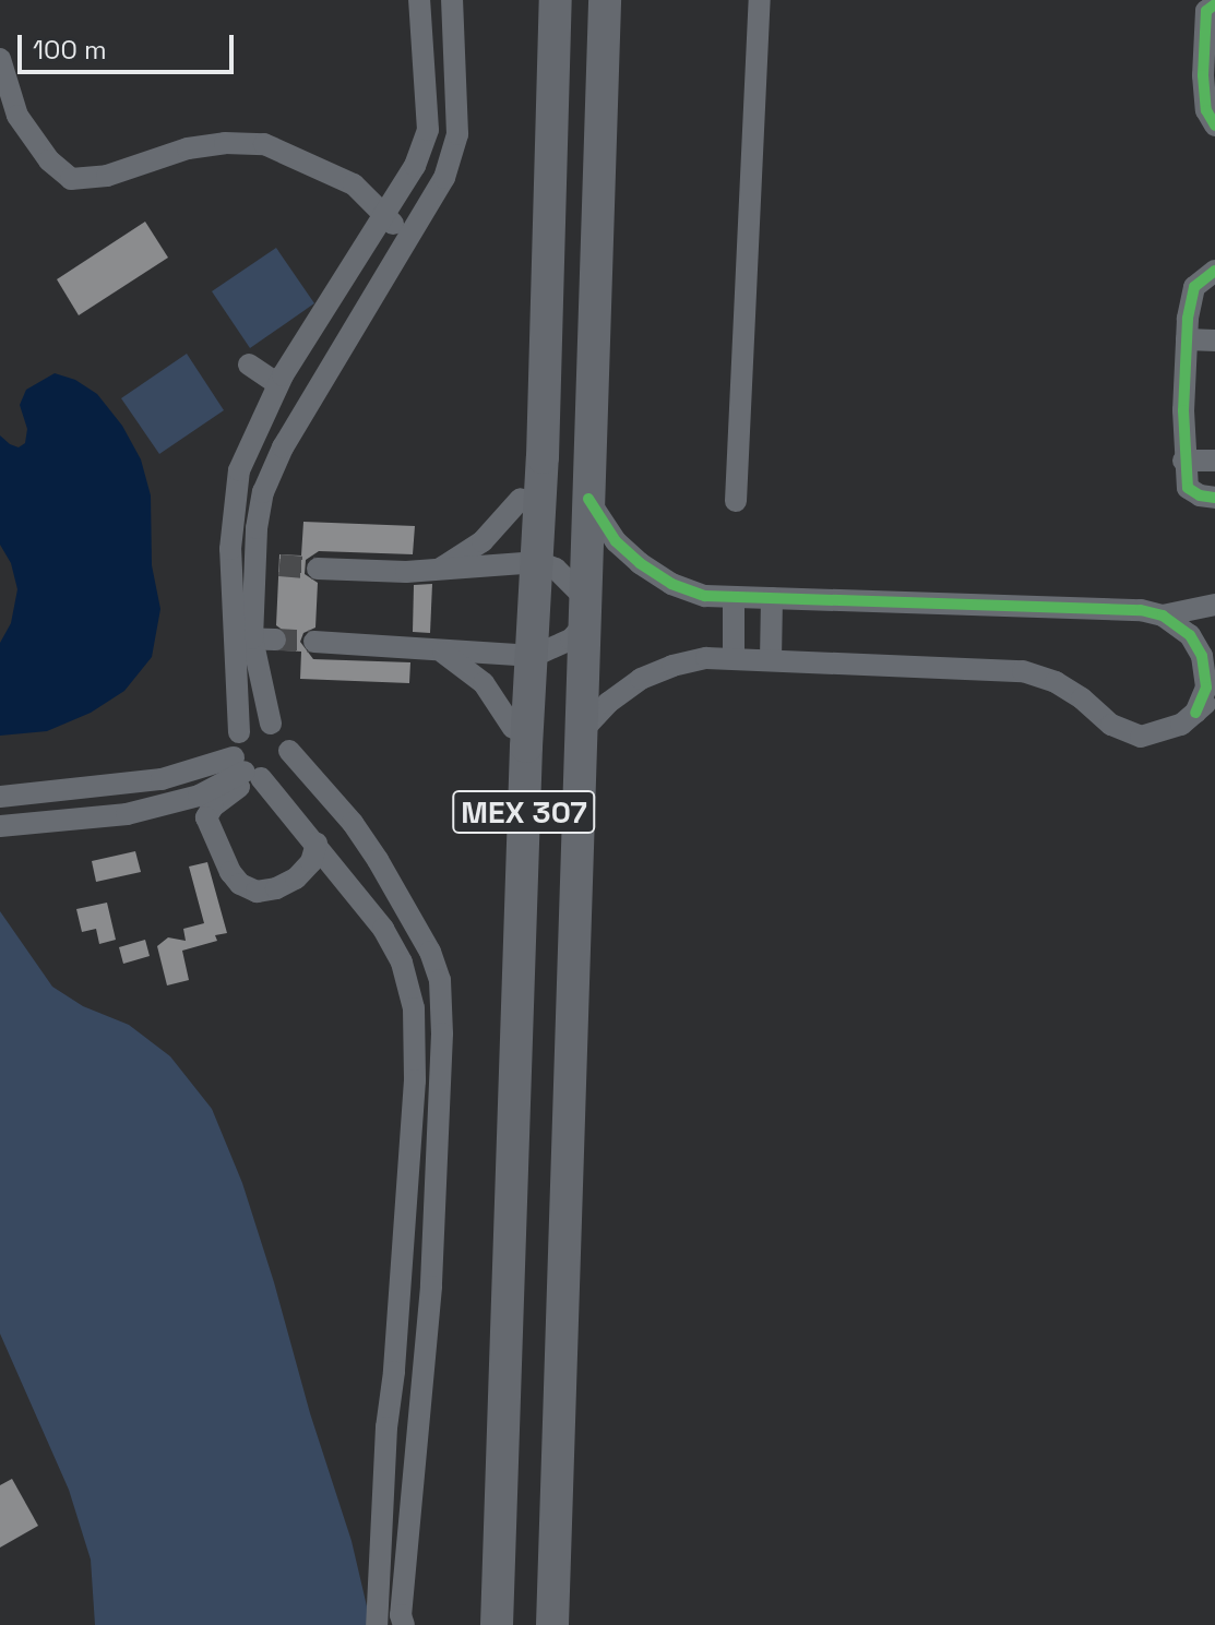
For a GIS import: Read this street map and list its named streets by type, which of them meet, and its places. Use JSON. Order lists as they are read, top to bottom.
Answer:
{
  "streets": {
    "highway": ["MEX 307"]
  },
  "scale_bar": "100 m"
}
